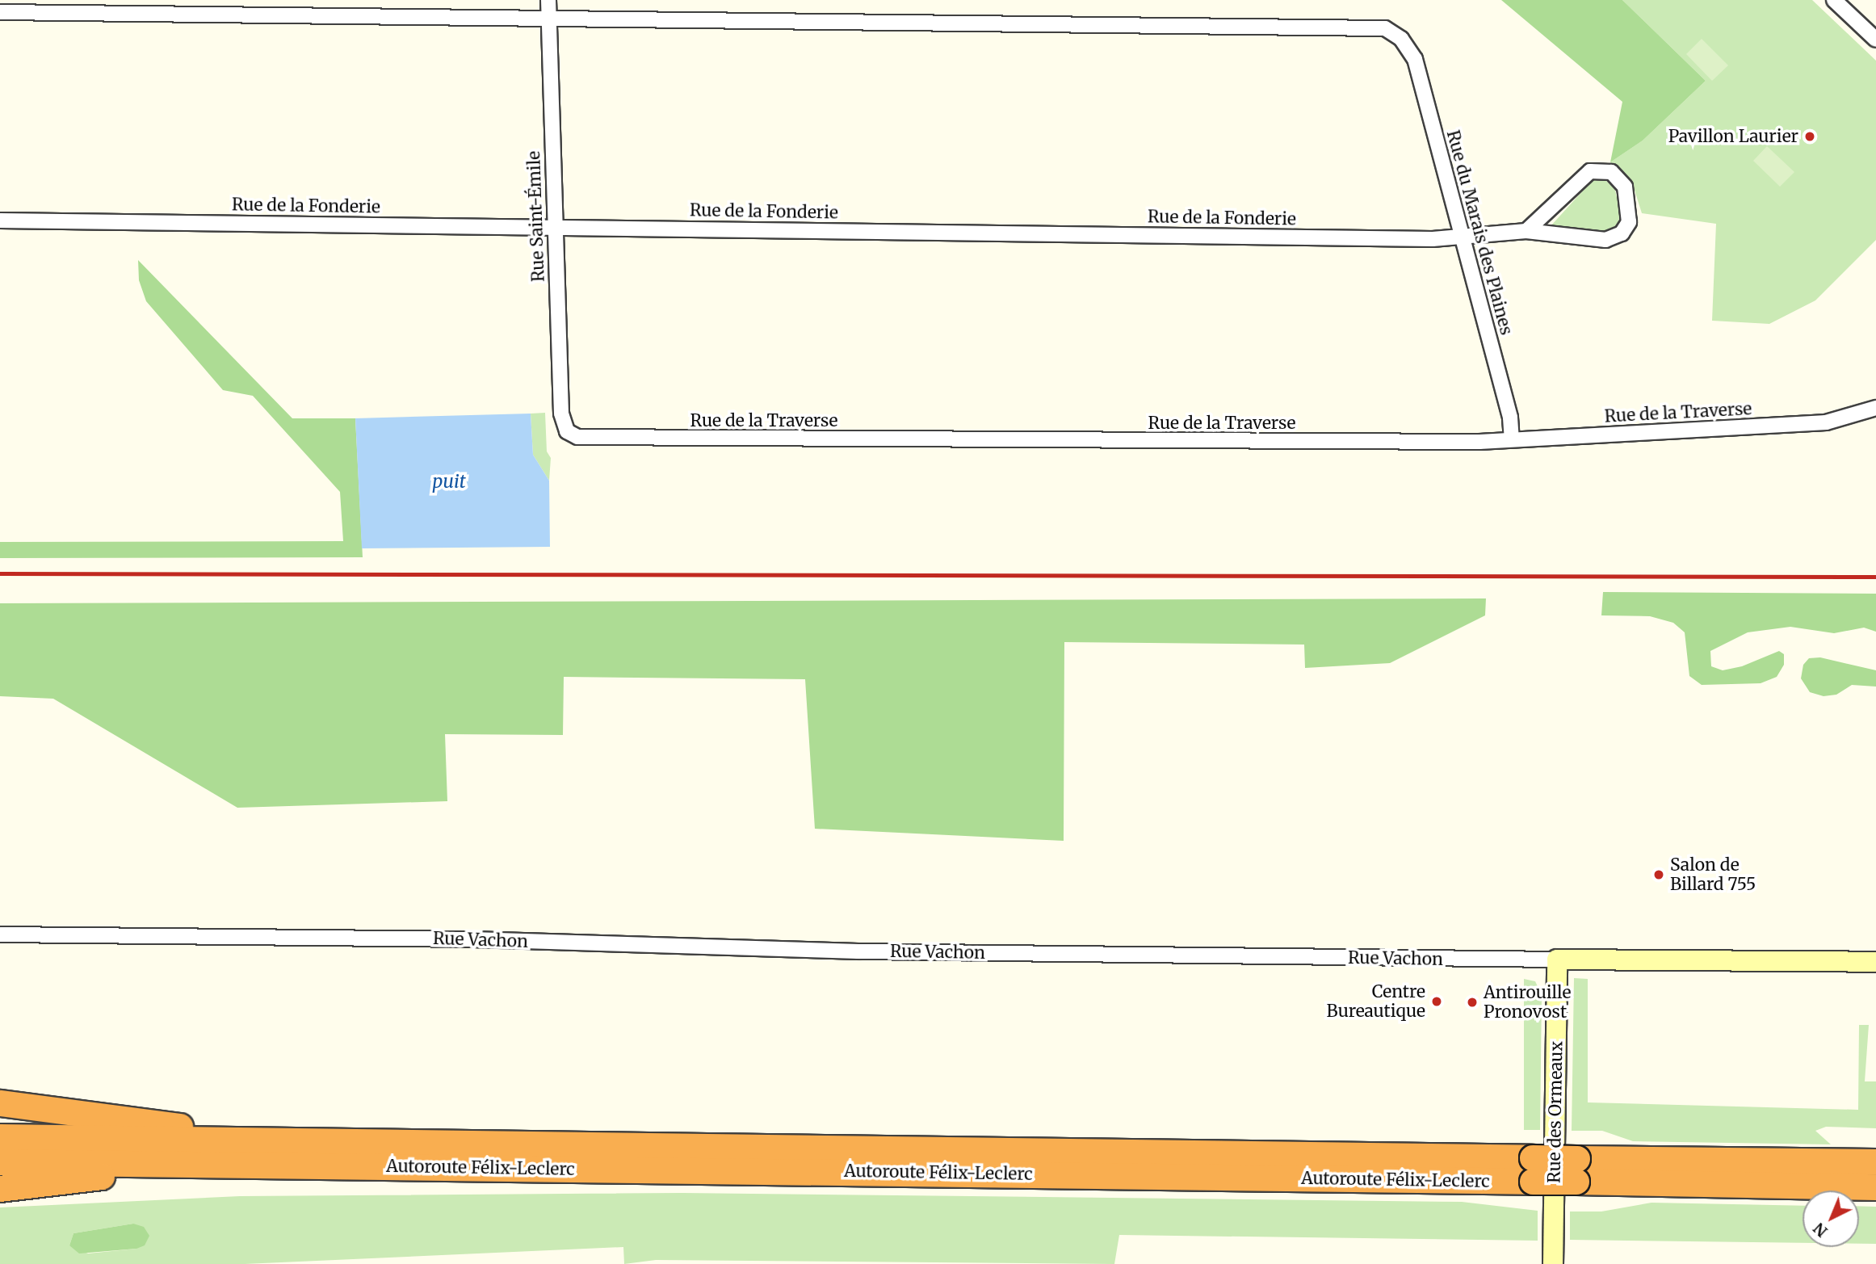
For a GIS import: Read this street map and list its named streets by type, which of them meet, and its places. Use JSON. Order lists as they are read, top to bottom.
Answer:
{
  "streets": {
    "highway": ["Autoroute Félix-Leclerc"],
    "street": [
      "Rue de la Fonderie",
      "Rue Saint-Émile",
      "Rue du Marais des Plaines",
      "Rue de la Traverse",
      "Rue Vachon",
      "Rue des Ormeaux"
    ]
  },
  "crossings": [
    ["Rue de la Fonderie", "Rue Saint-Émile"],
    ["Rue de la Fonderie", "Rue du Marais des Plaines"],
    ["Rue Saint-Émile", "Rue du Marais des Plaines"],
    ["Rue Saint-Émile", "Rue de la Traverse"],
    ["Rue du Marais des Plaines", "Rue de la Traverse"],
    ["Rue Vachon", "Rue des Ormeaux"]
  ],
  "water": ["puit"],
  "places": [
    "Pavillon Laurier",
    "Salon de Billard 755",
    "Centre Bureautique",
    "Antirouille Pronovost"
  ],
  "north": "bottom left"
}
